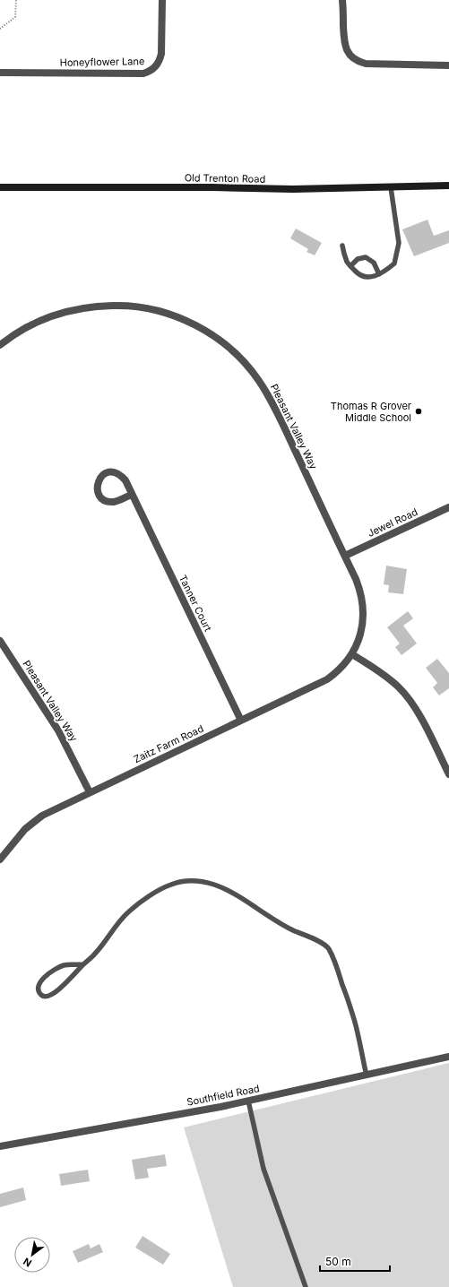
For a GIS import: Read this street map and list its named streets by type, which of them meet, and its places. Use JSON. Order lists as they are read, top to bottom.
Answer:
{
  "streets": {
    "main road": ["Old Trenton Road"],
    "street": [
      "Honeyflower Lane",
      "Pleasant Valley Way",
      "Jewel Road",
      "Tanner Court",
      "Zaitz Farm Road",
      "Southfield Road"
    ]
  },
  "crossings": [
    ["Pleasant Valley Way", "Jewel Road"],
    ["Pleasant Valley Way", "Zaitz Farm Road"],
    ["Tanner Court", "Zaitz Farm Road"]
  ],
  "places": ["Thomas R Grover Middle School"],
  "scale_bar": "50 m",
  "north": "bottom left"
}
